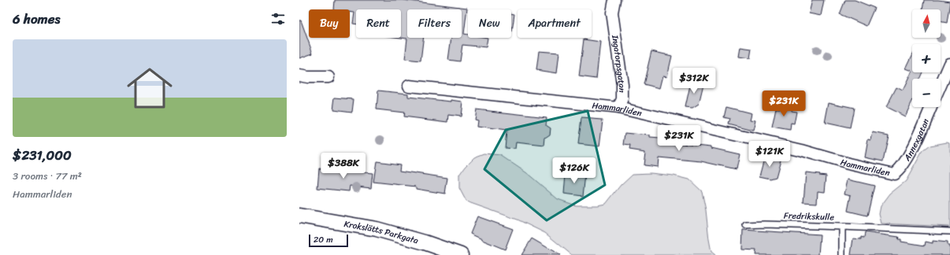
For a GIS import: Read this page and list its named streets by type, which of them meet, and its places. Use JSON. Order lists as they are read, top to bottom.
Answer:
{
  "streets": {
    "street": [
      "Ingatorpsgatan",
      "Hammarliden",
      "Annexgatan",
      "Krokslätts Parkgata"
    ],
    "lane": ["Fredrikskulle"]
  },
  "crossings": [
    ["Ingatorpsgatan", "Hammarliden"],
    ["Hammarliden", "Annexgatan"]
  ],
  "scale_bar": "20 m",
  "north": "top",
  "page": {
    "heading": "6 homes",
    "map_buttons": ["+", "−"],
    "chip": [
      "Buy",
      "Rent",
      "Filters",
      "New",
      "Apartment"
    ],
    "list": [
      {
        "name": "$231,000",
        "note": "3 rooms · 77 m² · Hammarliden"
      }
    ],
    "price": [
      "$312K",
      "$231K",
      "$231K",
      "$121K",
      "$388K",
      "$126K"
    ],
    "scale": "20 m"
  }
}
